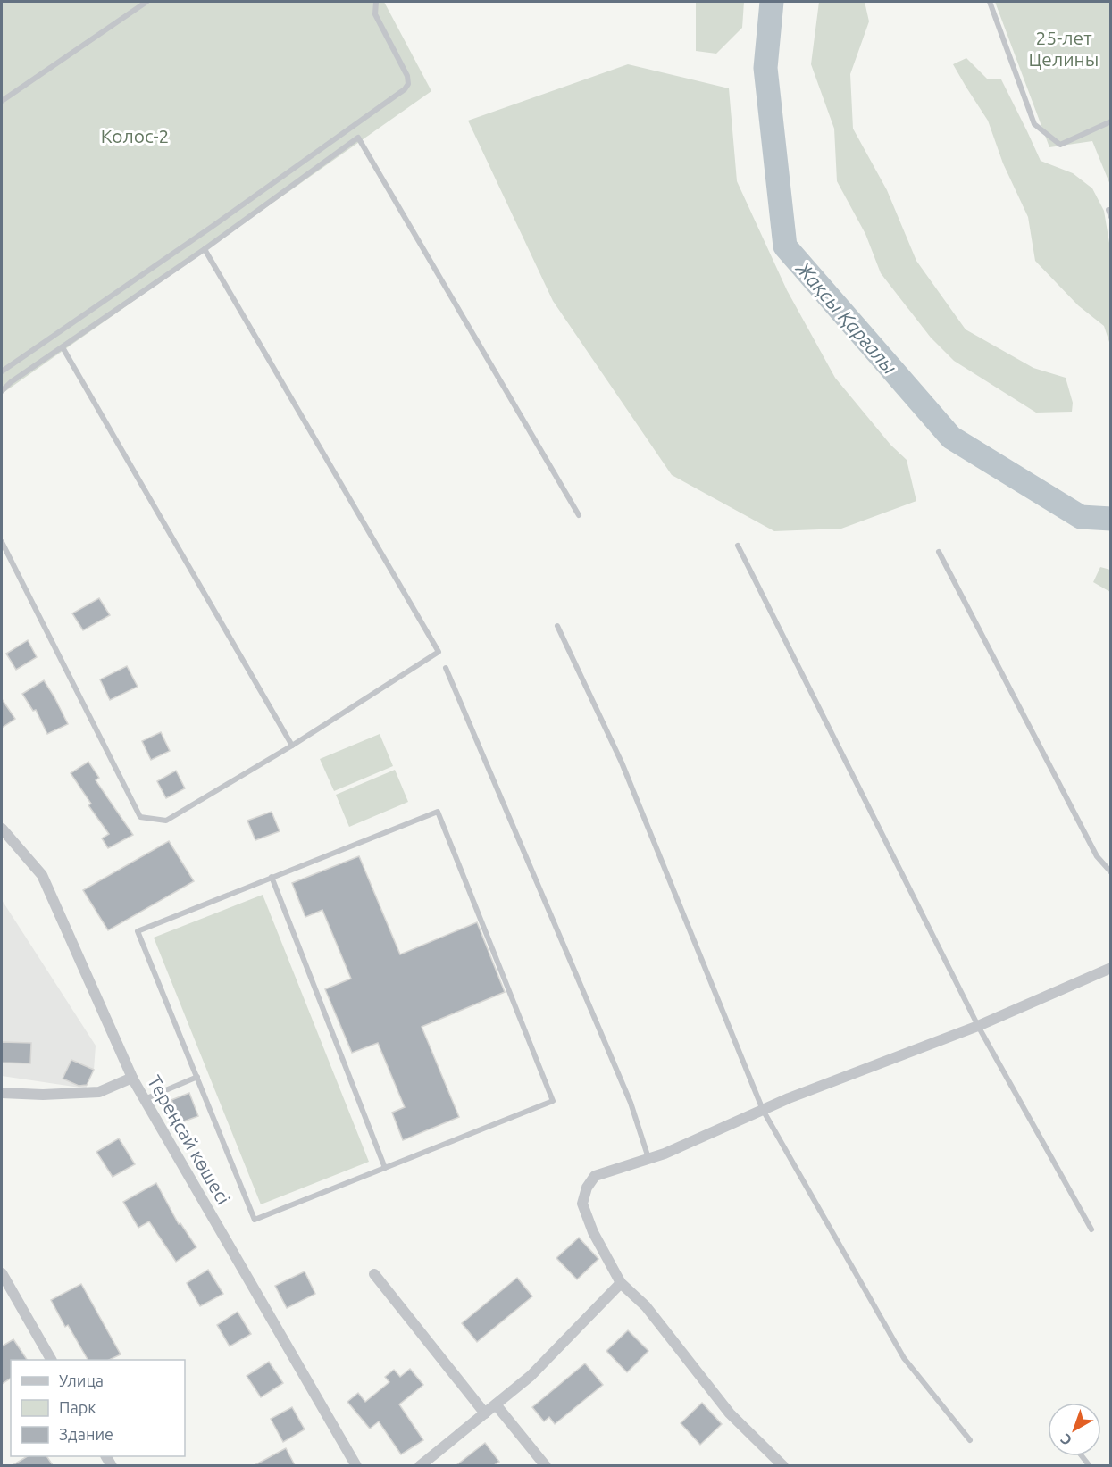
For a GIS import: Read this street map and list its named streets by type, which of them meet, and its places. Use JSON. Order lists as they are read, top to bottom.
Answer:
{
  "streets": {
    "street": ["Тереңсай көшесі"]
  },
  "water": ["Жақсы Қарғалы"],
  "parks": ["25-лет Целины", "Колос-2"],
  "legend": ["Улица", "Парк", "Здание"],
  "north": "bottom left"
}
